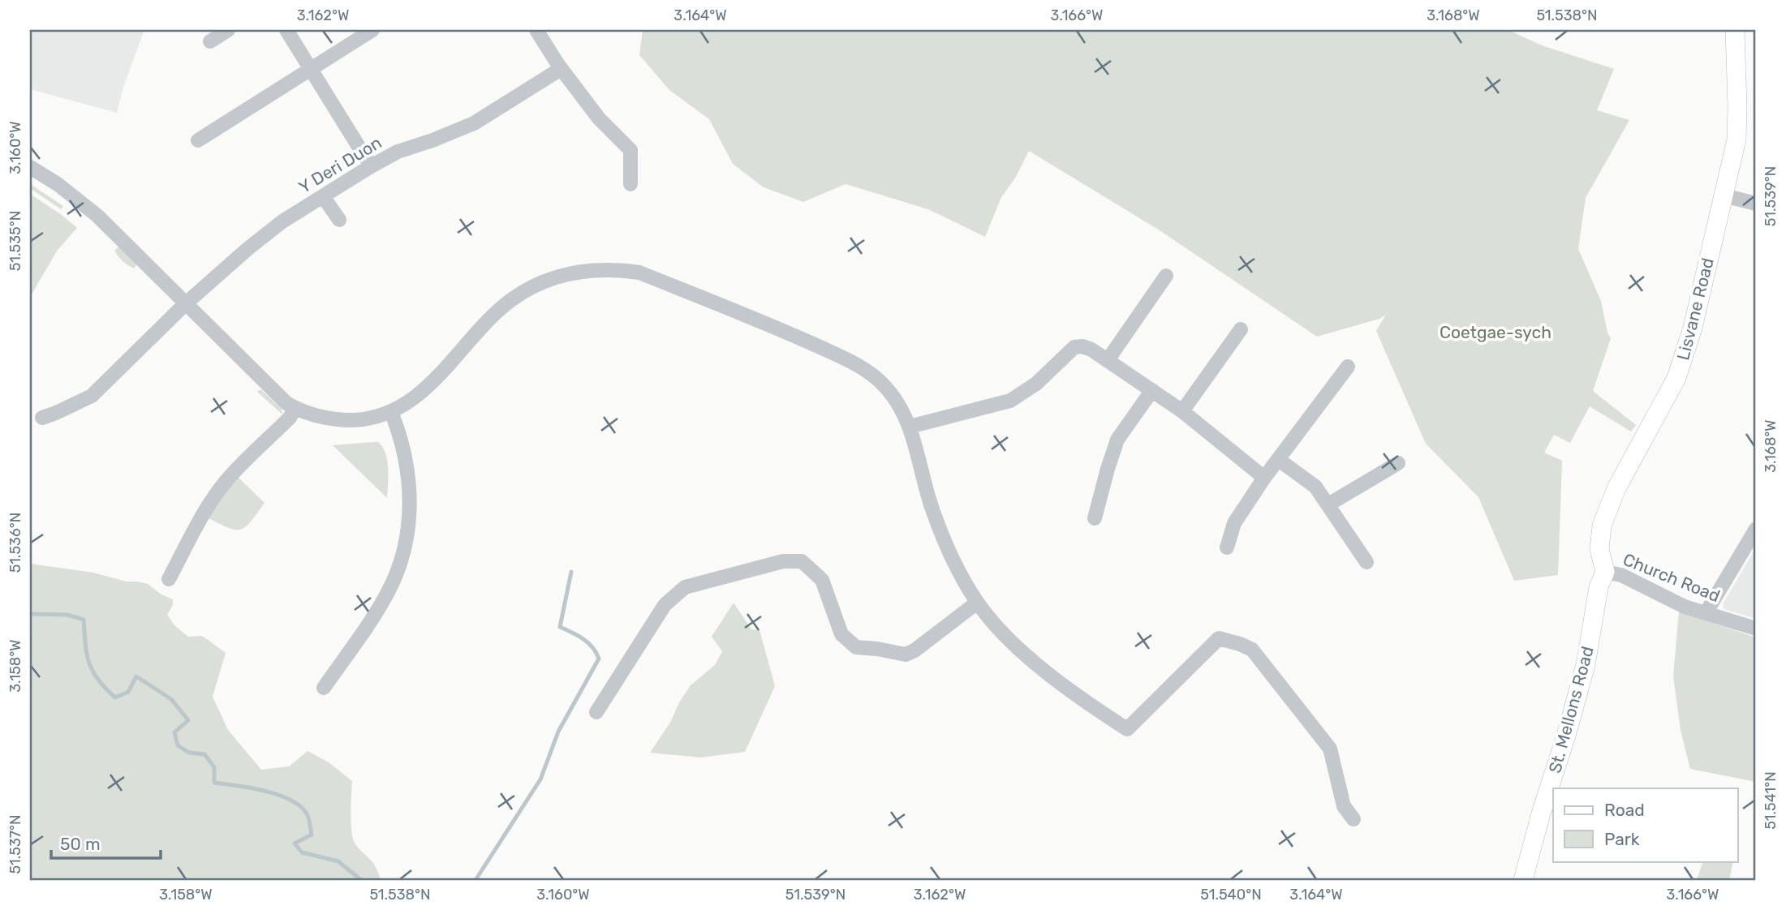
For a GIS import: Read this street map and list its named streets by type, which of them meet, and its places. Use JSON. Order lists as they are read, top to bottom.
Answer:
{
  "streets": {
    "main road": ["Lisvane Road", "St. Mellons Road"],
    "street": ["Y Deri Duon", "Church Road"]
  },
  "crossings": [
    ["Lisvane Road", "Church Road"],
    ["Lisvane Road", "St. Mellons Road"],
    ["Church Road", "St. Mellons Road"]
  ],
  "parks": ["Coetgae-sych"],
  "legend": ["Road", "Park"],
  "scale_bar": "50 m",
  "coordinates": [
    "3.162°W",
    "3.164°W",
    "3.166°W",
    "3.168°W",
    "51.538°N",
    "3.160°W",
    "51.539°N",
    "51.535°N",
    "51.536°N",
    "3.158°W",
    "51.541°N",
    "51.537°N",
    "51.540°N"
  ]
}
